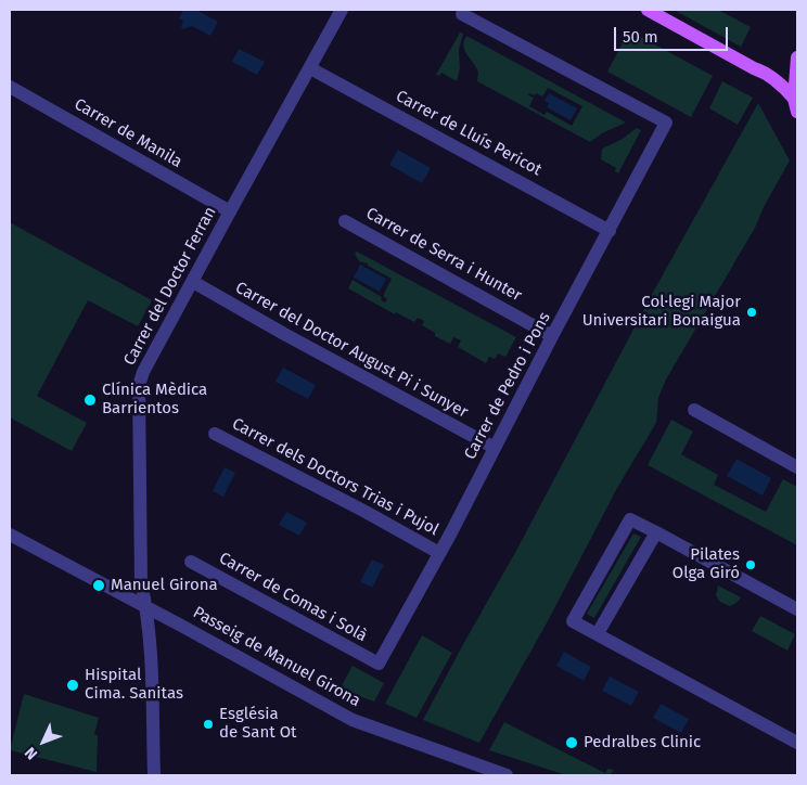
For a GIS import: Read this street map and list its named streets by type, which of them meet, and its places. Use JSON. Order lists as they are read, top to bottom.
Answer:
{
  "streets": {
    "street": [
      "Carrer de Manila",
      "Carrer de Lluís Pericot",
      "Carrer de Serra i Hunter",
      "Carrer del Doctor Ferran",
      "Carrer del Doctor August Pi i Sunyer",
      "Carrer de Pedro i Pons",
      "Carrer dels Doctors Trias i Pujol",
      "Carrer de Comas i Solà",
      "Passeig de Manuel Girona"
    ]
  },
  "crossings": [
    ["Carrer de Manila", "Carrer del Doctor Ferran"],
    ["Carrer de Lluís Pericot", "Carrer del Doctor Ferran"],
    ["Carrer de Lluís Pericot", "Carrer de Pedro i Pons"],
    ["Carrer de Serra i Hunter", "Carrer de Pedro i Pons"],
    ["Carrer del Doctor Ferran", "Carrer del Doctor August Pi i Sunyer"],
    ["Carrer del Doctor Ferran", "Passeig de Manuel Girona"],
    ["Carrer del Doctor August Pi i Sunyer", "Carrer de Pedro i Pons"],
    ["Carrer de Pedro i Pons", "Carrer dels Doctors Trias i Pujol"],
    ["Carrer de Pedro i Pons", "Carrer de Comas i Solà"]
  ],
  "places": [
    "Col·legi Major Universitari Bonaigua",
    "Clínica Mèdica Barrientos",
    "Pilates Olga Giró",
    "Manuel Girona",
    "Hispital Cima. Sanitas",
    "Església de Sant Ot",
    "Pedralbes Clinic"
  ],
  "scale_bar": "50 m",
  "north": "bottom left"
}
